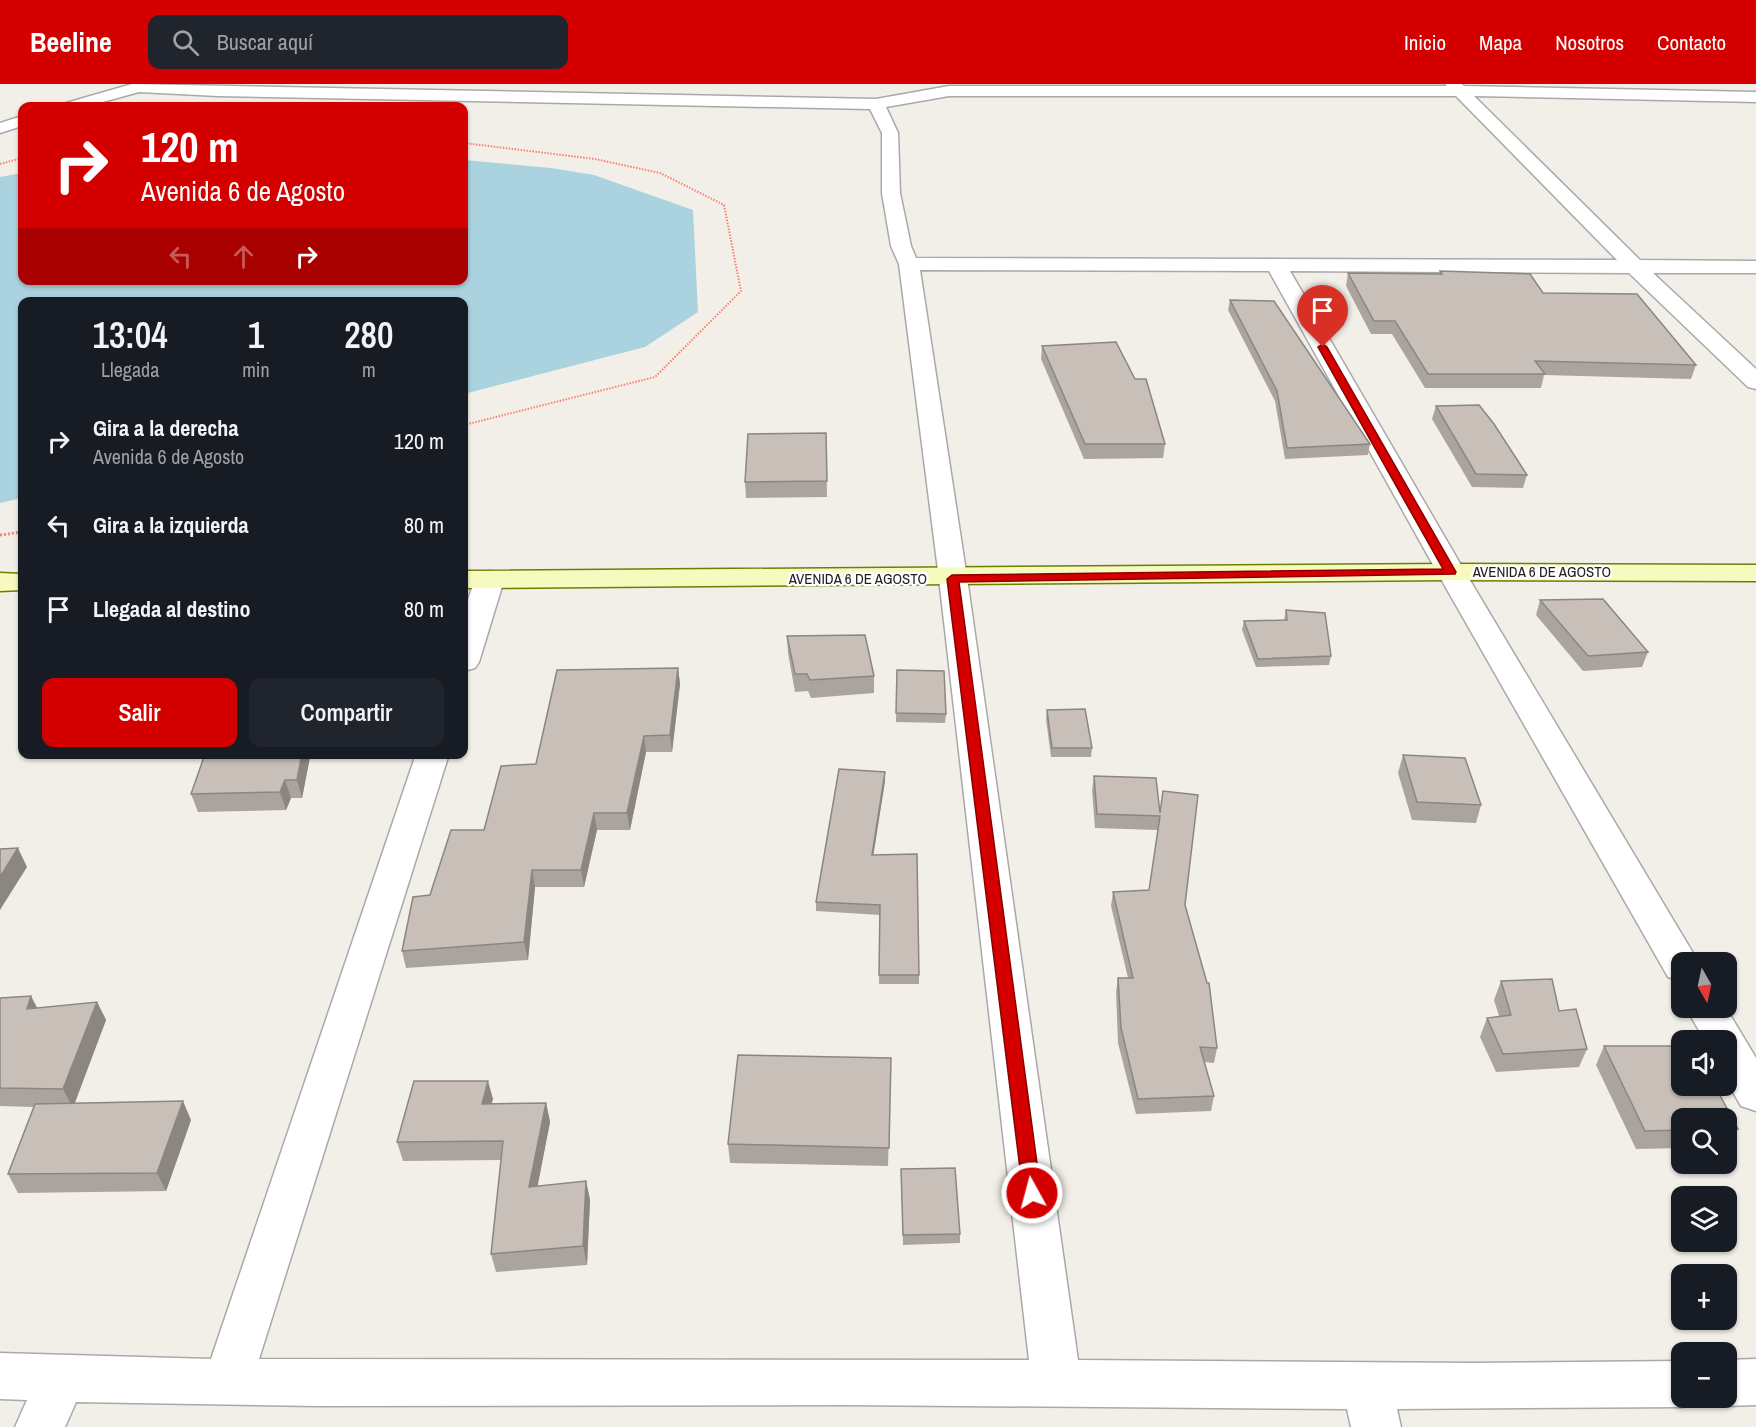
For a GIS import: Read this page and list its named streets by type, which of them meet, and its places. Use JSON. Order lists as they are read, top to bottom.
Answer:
{
  "streets": {
    "street": ["AVENIDA 6 DE AGOSTO"]
  },
  "north": "bottom",
  "page": {
    "header": "Beeline",
    "search": "Buscar aquí",
    "nav": [
      "Inicio",
      "Mapa",
      "Nosotros",
      "Contacto"
    ],
    "turn": ["120 m", "Avenida 6 de Agosto"],
    "eta": [
      "13:04",
      "Llegada",
      "1",
      "min",
      "280",
      "m"
    ],
    "list": [
      {
        "name": "Gira a la derecha",
        "note": "Avenida 6 de Agosto",
        "value": "120 m"
      },
      {
        "name": "Gira a la izquierda",
        "value": "80 m"
      },
      {
        "name": "Llegada al destino",
        "value": "80 m"
      }
    ],
    "buttons": ["Salir", "Compartir"],
    "map_buttons": ["+", "−"]
  }
}
